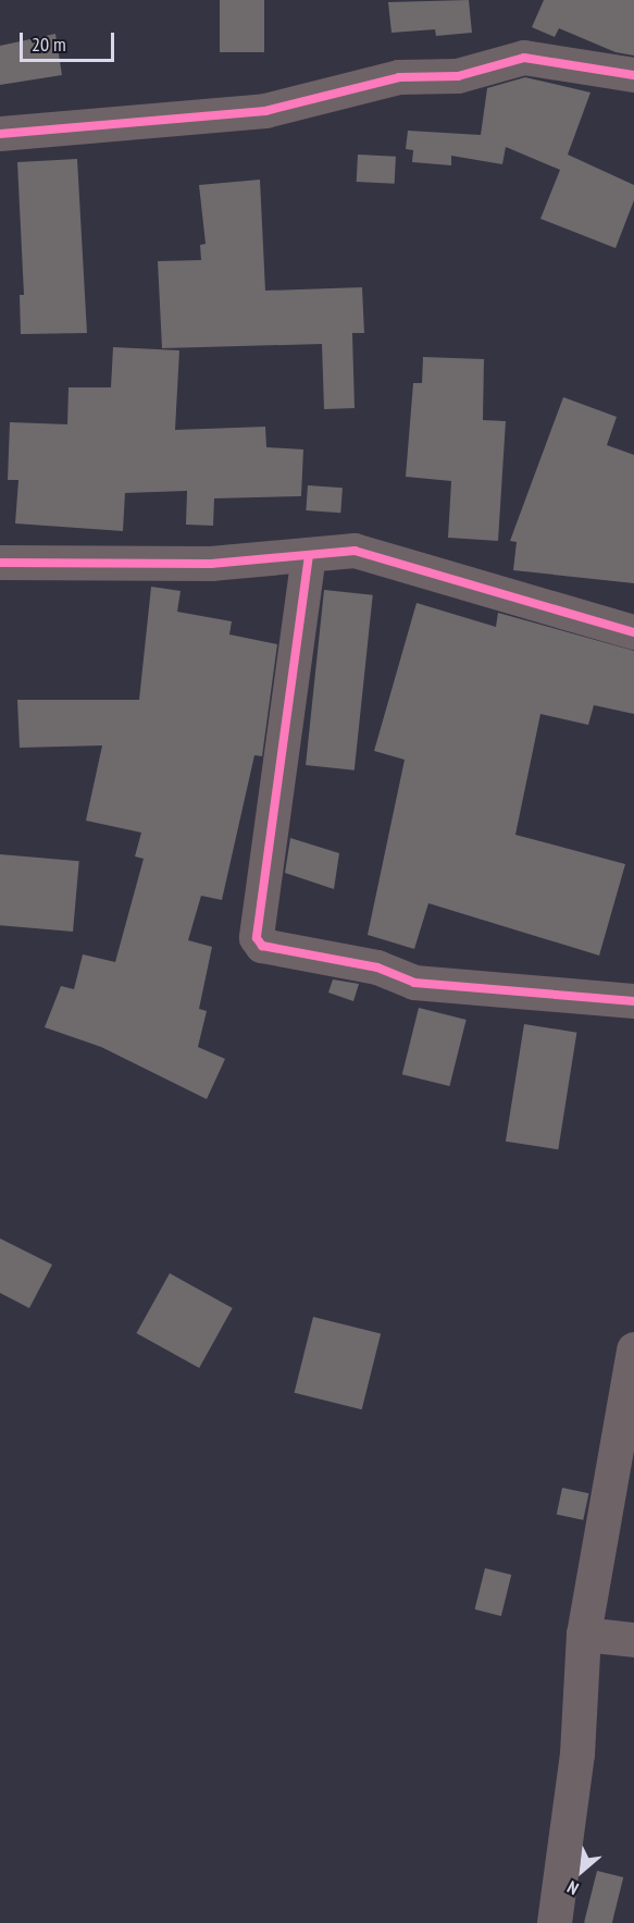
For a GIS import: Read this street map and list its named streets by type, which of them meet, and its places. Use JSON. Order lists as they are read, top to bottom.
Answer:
{
  "scale_bar": "20 m",
  "north": "bottom left"
}
